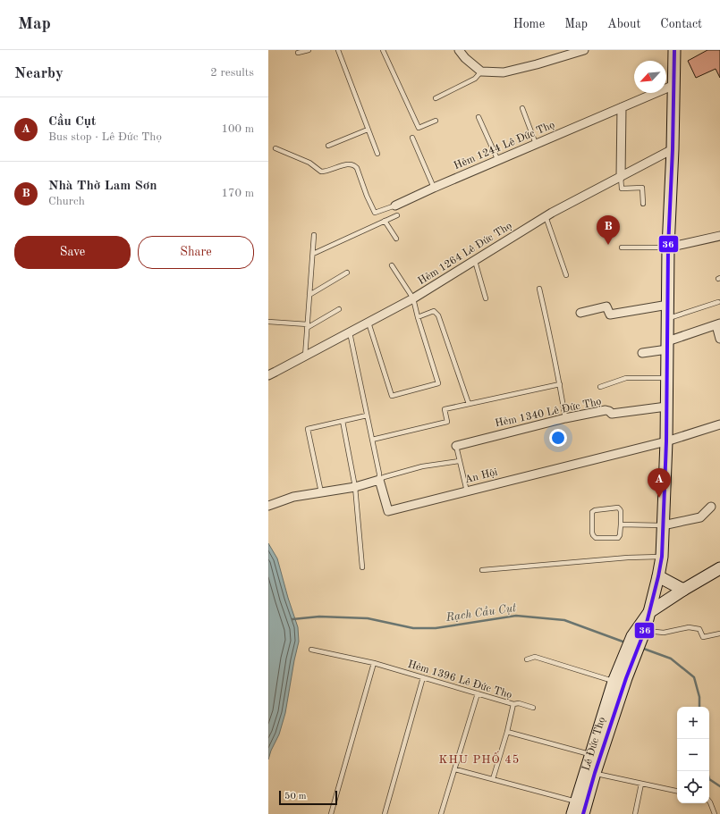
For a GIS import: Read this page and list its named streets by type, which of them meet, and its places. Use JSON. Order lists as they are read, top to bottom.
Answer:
{
  "streets": {
    "main road": ["Lê Đức Thọ"],
    "street": [
      "Hẻm 1244 Lê Đức Thọ",
      "Hẻm 1264 Lê Đức Thọ",
      "Hẻm 1340 Lê Đức Thọ",
      "An Hội"
    ],
    "lane": ["Hẻm 1396 Lê Đức Thọ"]
  },
  "districts": ["KHU PHỐ 45"],
  "water": ["Rạch Cầu Cụt"],
  "lines": ["transit line 36"],
  "scale_bar": "50 m",
  "north": "bottom left",
  "page": {
    "header": "Map",
    "nav": [
      "Home",
      "Map",
      "About",
      "Contact"
    ],
    "heading": ["Nearby", "2 results"],
    "list": [
      {
        "mark": "A",
        "name": "Cầu Cụt",
        "note": "Bus stop · Lê Đức Thọ",
        "value": "100 m"
      },
      {
        "mark": "B",
        "name": "Nhà Thờ Lam Sơn",
        "note": "Church",
        "value": "170 m"
      }
    ],
    "pins": ["B", "A"],
    "buttons": ["Save", "Share"],
    "map_buttons": ["+", "−"],
    "scale": "50 m"
  }
}
